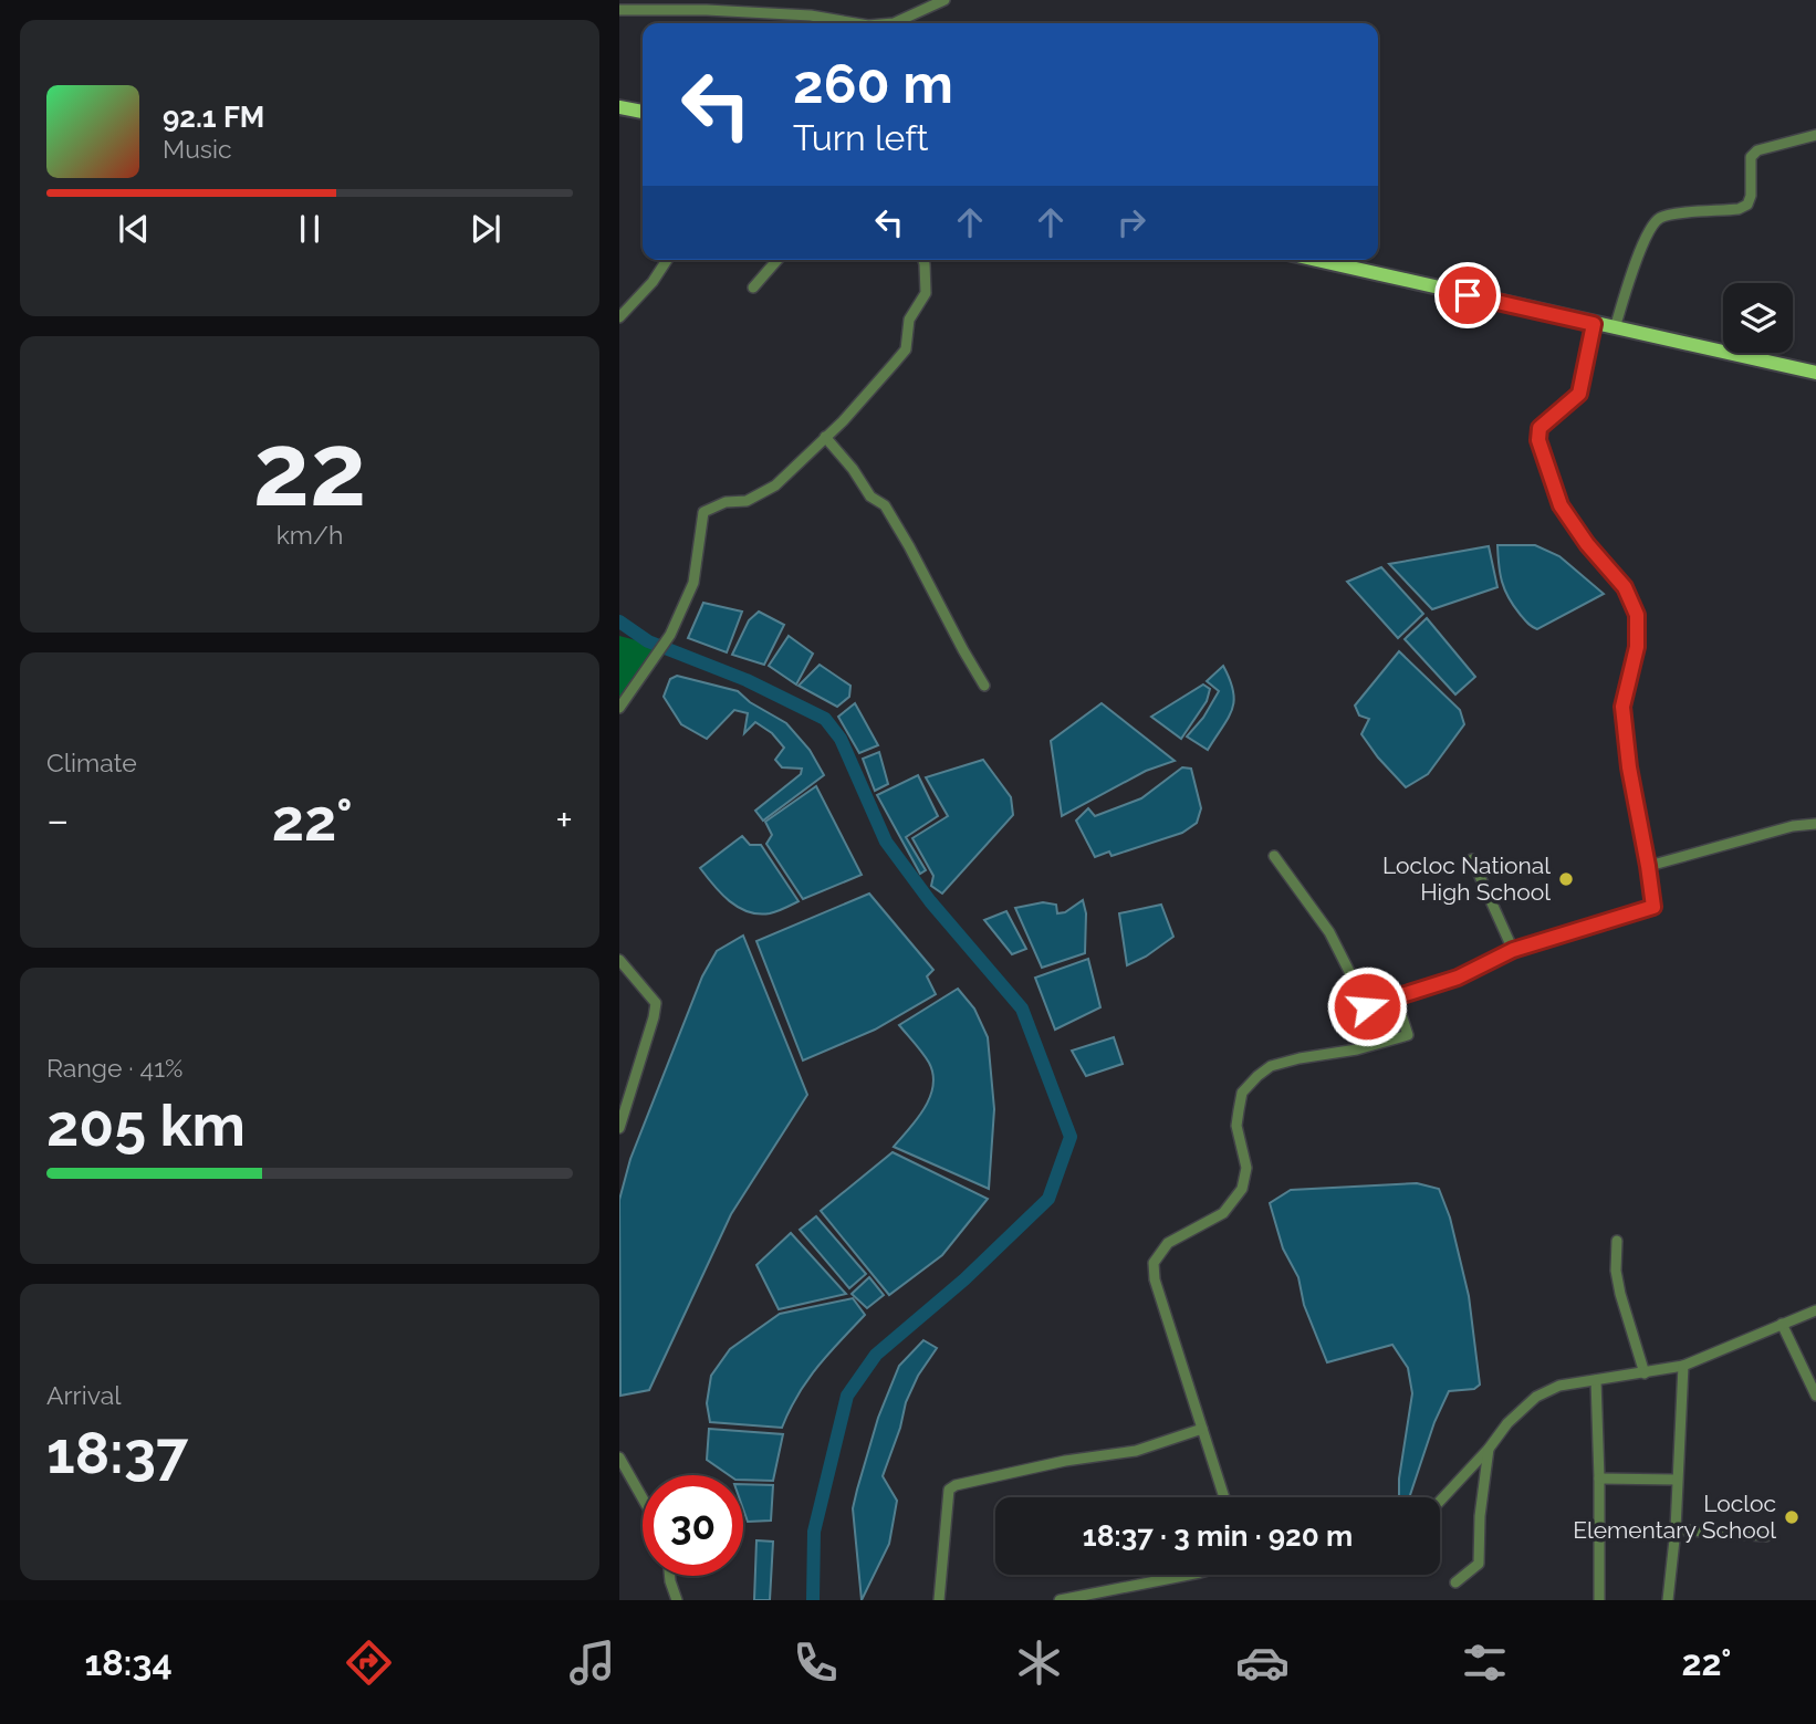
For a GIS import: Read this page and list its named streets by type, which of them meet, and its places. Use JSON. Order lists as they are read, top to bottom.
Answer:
{
  "places": ["Locloc National High School", "Locloc Elementary School"],
  "page": {
    "turn": ["260 m", "Turn left"],
    "song": ["92.1 FM", "Music"],
    "tile": [
      ["22", "km/h"],
      "Climate",
      ["Range · 41%", "205 km"],
      ["Arrival", "18:37"]
    ],
    "heat": ["−", "22°", "+"],
    "limit": "30",
    "trip": "18:37 · 3 min · 920 m",
    "tabs": ["18:34", "22°"]
  }
}
